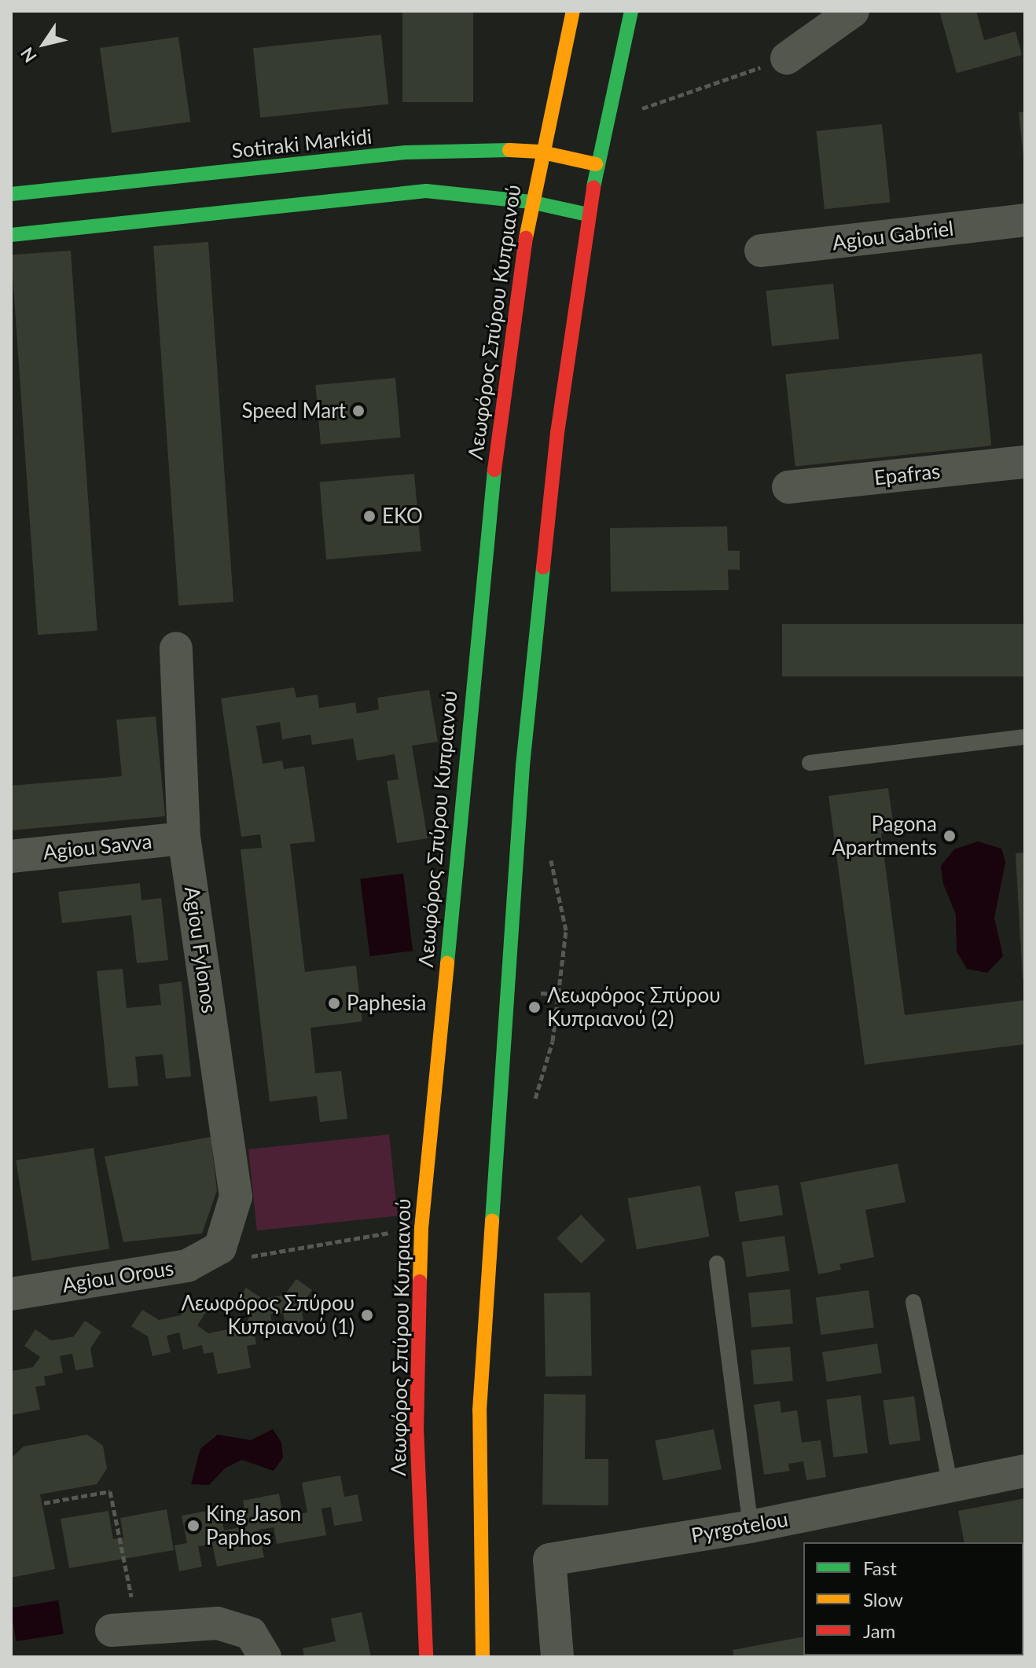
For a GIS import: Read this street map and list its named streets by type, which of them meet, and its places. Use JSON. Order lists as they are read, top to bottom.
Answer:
{
  "streets": {
    "main road": ["Sotiraki Markidi", "Λεωφόρος Σπύρου Κυπριανού"],
    "street": [
      "Agiou Gabriel",
      "Epafras",
      "Agiou Savva",
      "Agiou Fylonos",
      "Agiou Orous",
      "Pyrgotelou"
    ]
  },
  "crossings": [
    ["Sotiraki Markidi", "Λεωφόρος Σπύρου Κυπριανού"],
    ["Agiou Savva", "Agiou Fylonos"],
    ["Agiou Fylonos", "Agiou Orous"]
  ],
  "places": [
    "Speed Mart",
    "EKO",
    "Pagona Apartments",
    "Paphesia",
    "Λεωφόρος Σπύρου Κυπριανού (2)",
    "Λεωφόρος Σπύρου Κυπριανού (1)",
    "King Jason Paphos"
  ],
  "legend": ["Fast", "Slow", "Jam"],
  "north": "bottom left"
}
